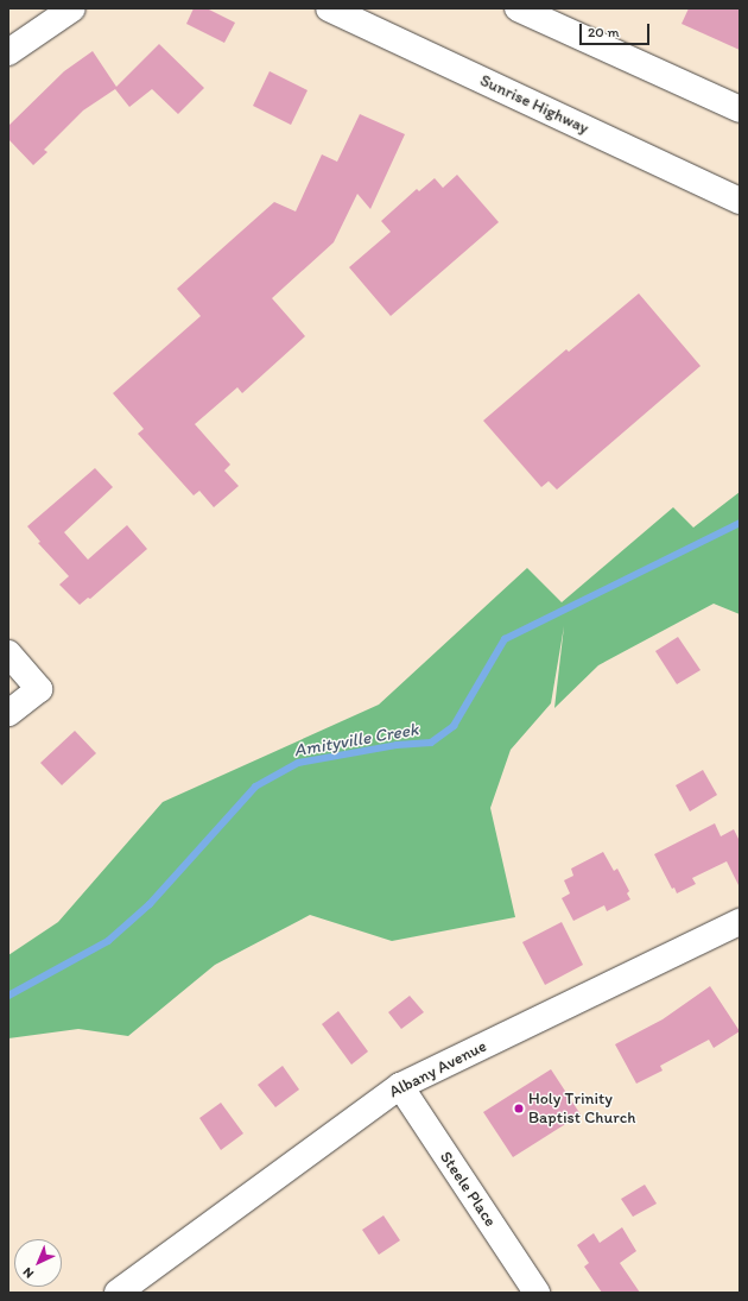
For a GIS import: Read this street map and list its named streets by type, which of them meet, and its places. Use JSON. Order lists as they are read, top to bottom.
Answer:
{
  "streets": {
    "main road": ["Sunrise Highway", "Albany Avenue", "Steele Place"]
  },
  "crossings": [
    ["Albany Avenue", "Steele Place"]
  ],
  "water": ["Amityville Creek"],
  "places": ["Holy Trinity Baptist Church"],
  "scale_bar": "20 m",
  "north": "bottom left"
}
